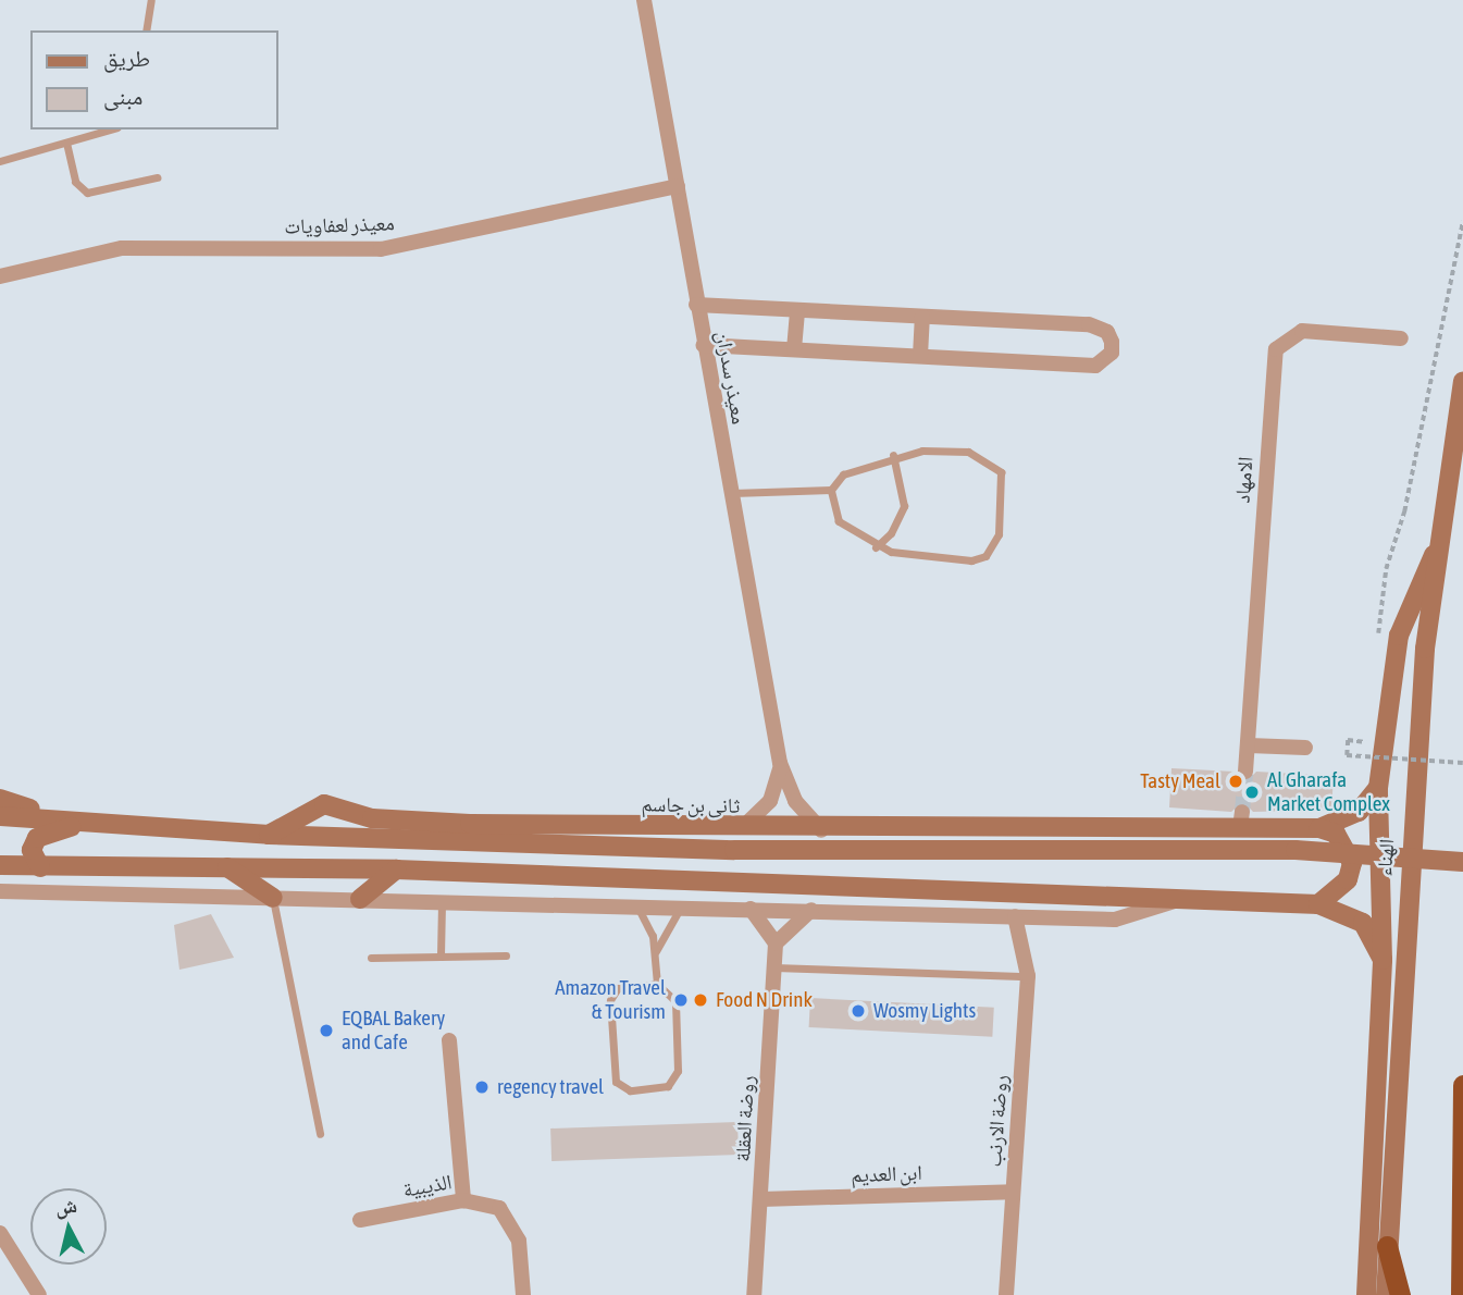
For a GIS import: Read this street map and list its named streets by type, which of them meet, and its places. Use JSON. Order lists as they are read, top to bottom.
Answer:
{
  "streets": {
    "main road": ["ثانى بن جاسم", "الهناء"],
    "street": [
      "معيذر لعفاويات",
      "معيذر سدران",
      "الامهاد",
      "روضة العقلة",
      "روضة الارنب",
      "ابن العديم",
      "الذيبية"
    ]
  },
  "crossings": [
    ["معيذر لعفاويات", "معيذر سدران"],
    ["معيذر سدران", "ثانى بن جاسم"],
    ["روضة العقلة", "ابن العديم"],
    ["روضة الارنب", "ابن العديم"]
  ],
  "places": [
    "Tasty Meal",
    "Al Gharafa Market Complex",
    "Amazon Travel & Tourism",
    "Food N Drink",
    "Wosmy Lights",
    "EQBAL Bakery and Cafe",
    "regency travel"
  ],
  "legend": ["طريق", "مبنى"],
  "north": "top"
}
